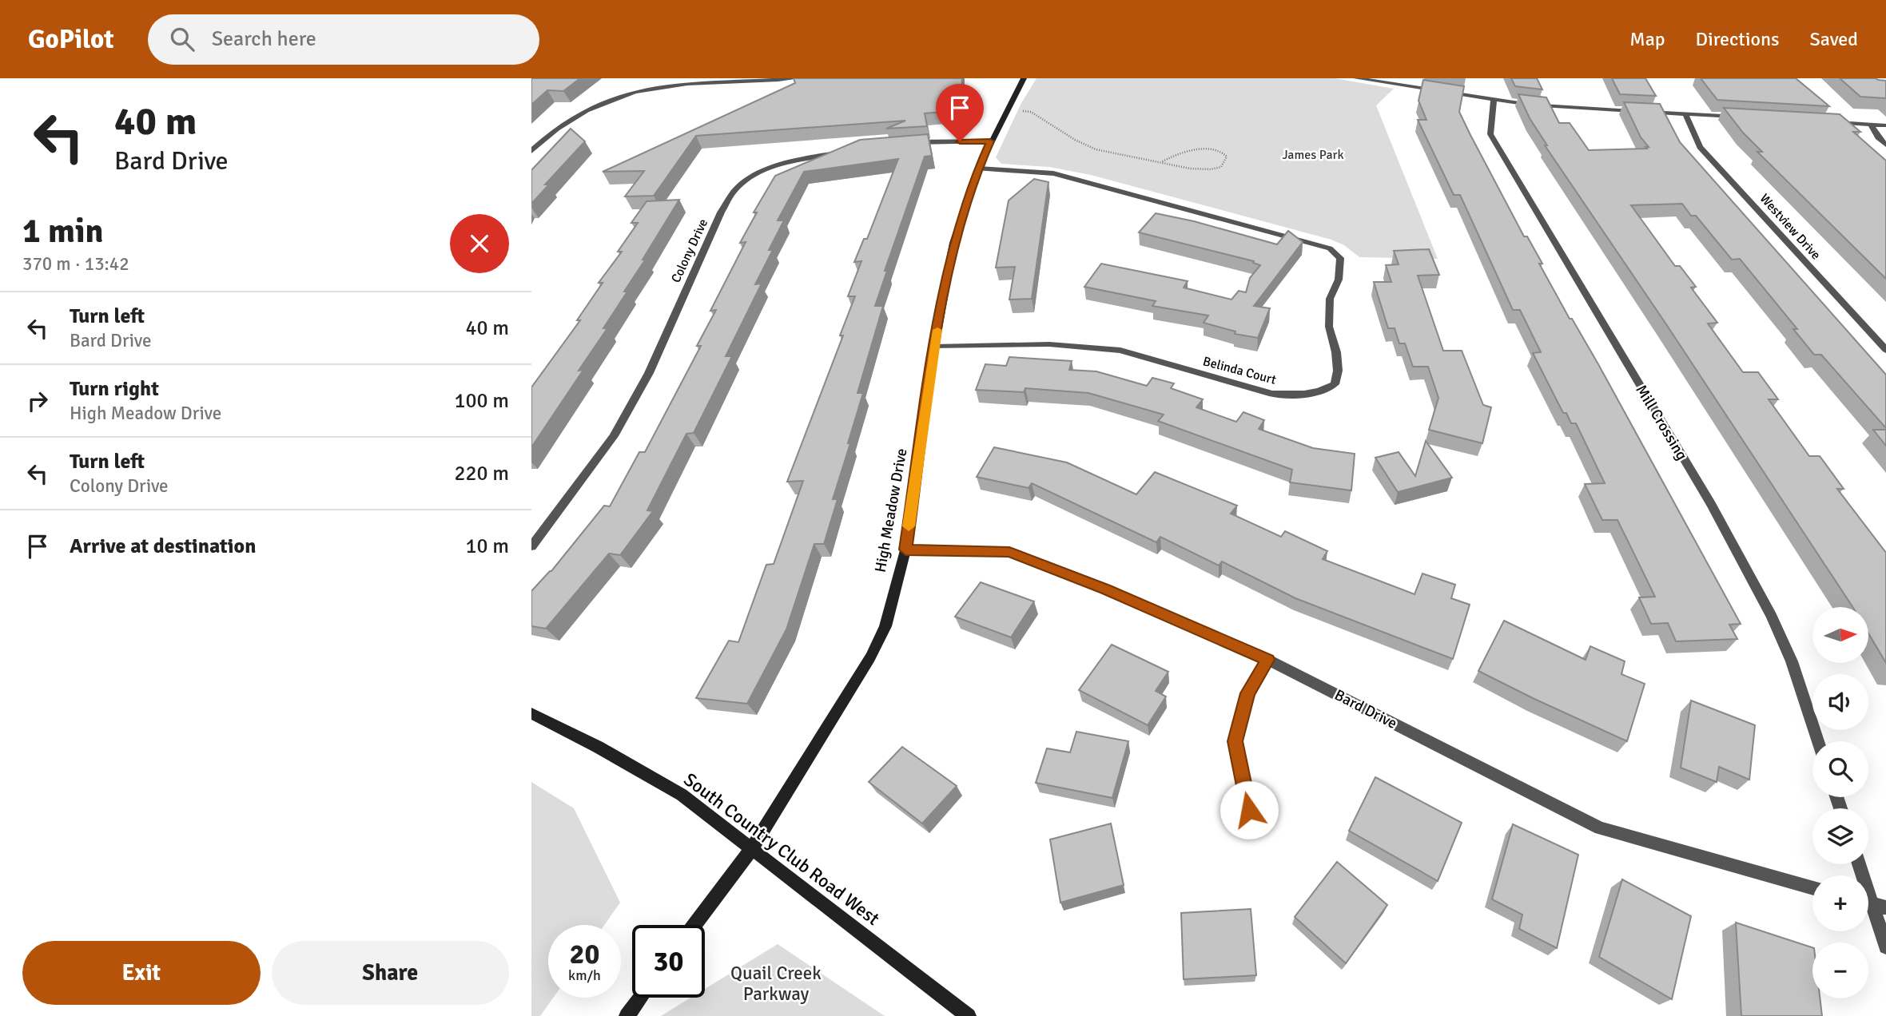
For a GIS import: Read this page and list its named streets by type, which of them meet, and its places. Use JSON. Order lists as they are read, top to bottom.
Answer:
{
  "streets": {
    "street": [
      "Westview Drive",
      "Colony Drive",
      "Belinda Court",
      "Mill Crossing",
      "High Meadow Drive",
      "Bard Drive",
      "South Country Club Road West"
    ]
  },
  "crossings": [
    ["Belinda Court", "High Meadow Drive"],
    ["High Meadow Drive", "Bard Drive"],
    ["High Meadow Drive", "South Country Club Road West"]
  ],
  "parks": ["James Park", "Quail Creek Parkway"],
  "north": "right",
  "page": {
    "header": "GoPilot",
    "search": "Search here",
    "nav": ["Map", "Directions", "Saved"],
    "turn": ["40 m", "Bard Drive"],
    "heading": ["1 min", "370 m · 13:42"],
    "list": [
      {
        "name": "Turn left",
        "note": "Bard Drive",
        "value": "40 m"
      },
      {
        "name": "Turn right",
        "note": "High Meadow Drive",
        "value": "100 m"
      },
      {
        "name": "Turn left",
        "note": "Colony Drive",
        "value": "220 m"
      },
      {
        "name": "Arrive at destination",
        "value": "10 m"
      }
    ],
    "map_buttons": ["+", "−"],
    "speed": "20 km/h",
    "limit": "30",
    "buttons": ["Exit", "Share"]
  }
}
